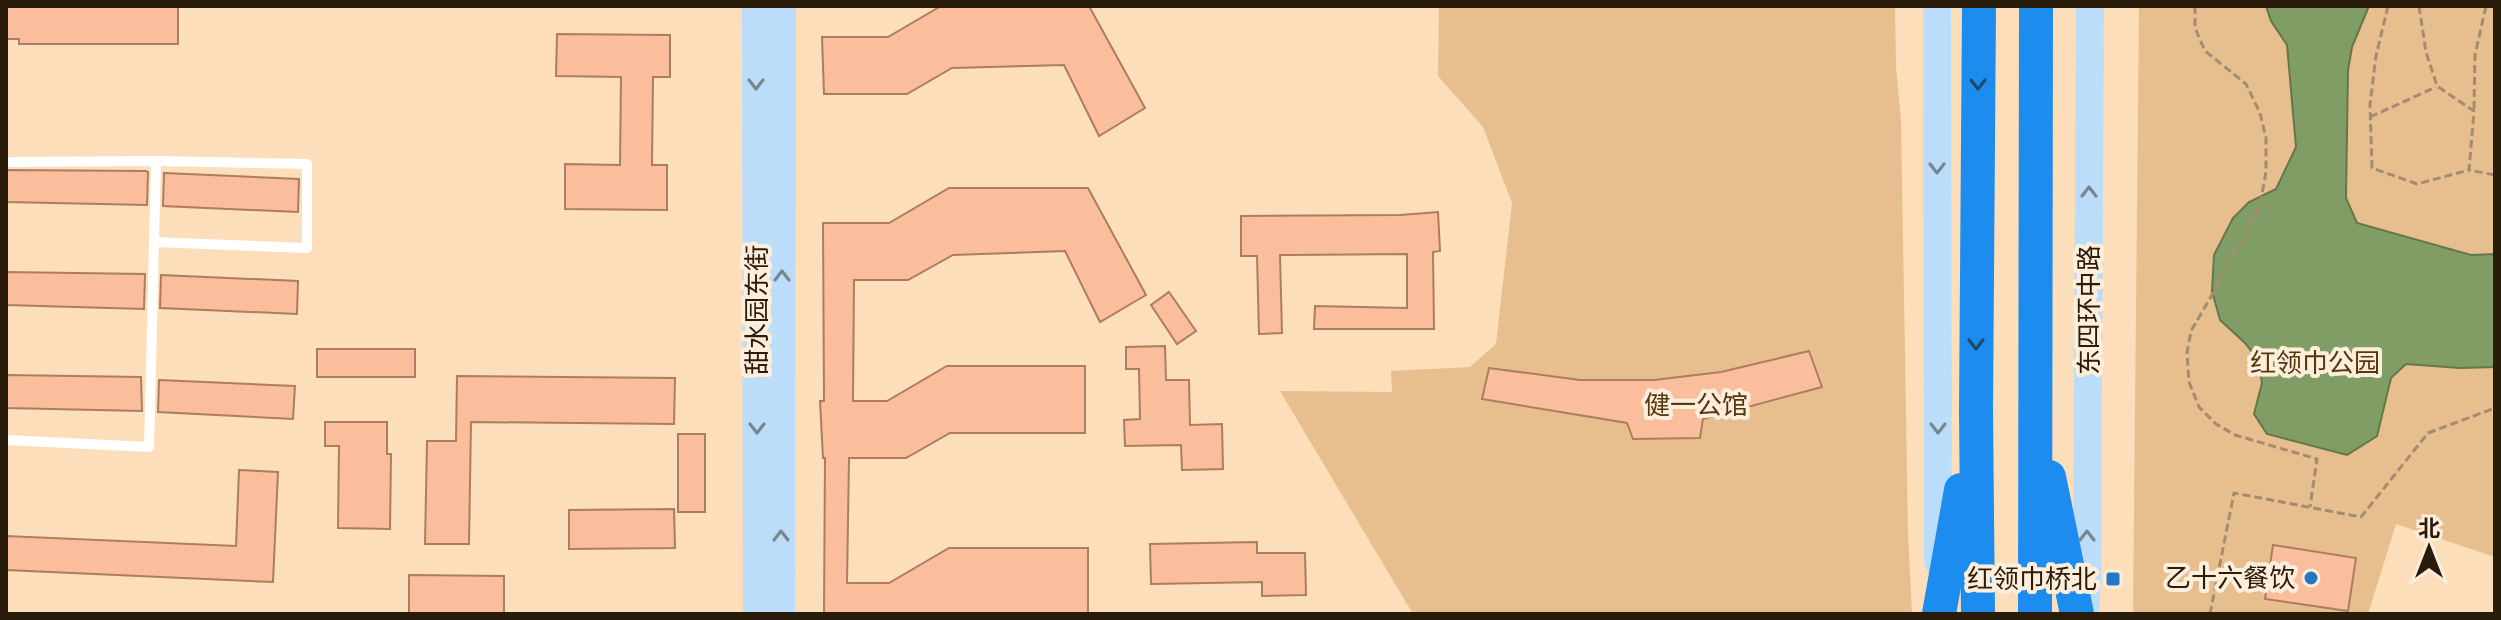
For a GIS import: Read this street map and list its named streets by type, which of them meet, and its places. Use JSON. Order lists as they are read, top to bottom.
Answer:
{
  "streets": {
    "highway": ["东四环中路"],
    "street": ["甜水园东街"]
  },
  "parks": ["红领巾公园", "健一公馆"],
  "places": {
    "other": ["乙十六餐饮"],
    "transit": ["红领巾桥北"]
  },
  "north": "top"
}
